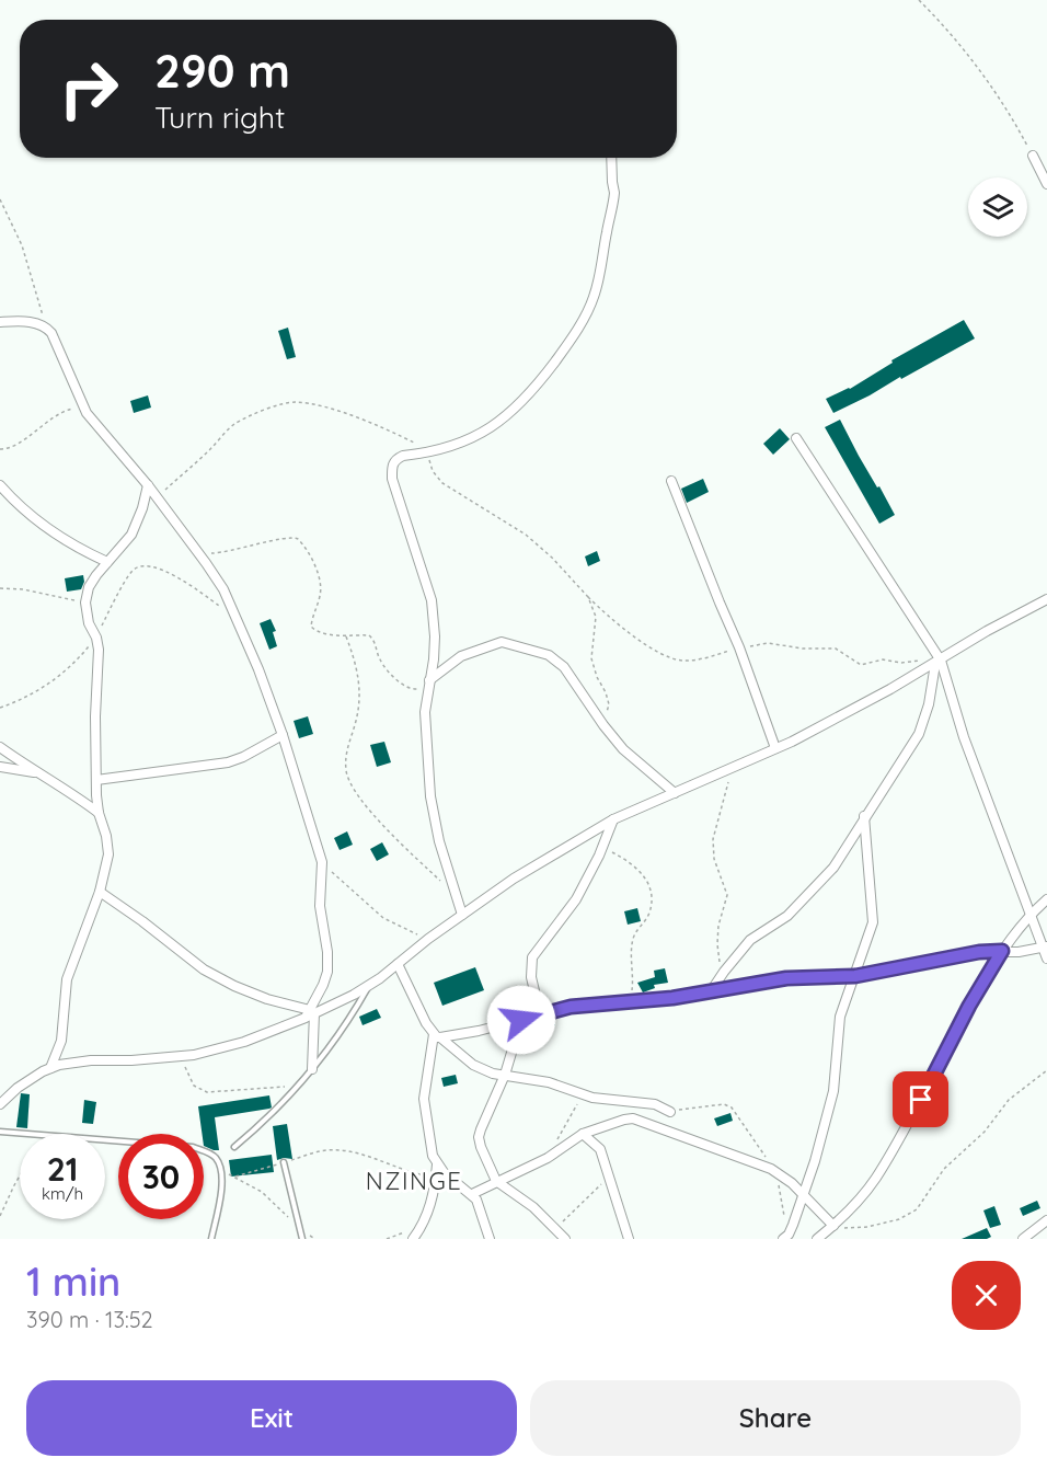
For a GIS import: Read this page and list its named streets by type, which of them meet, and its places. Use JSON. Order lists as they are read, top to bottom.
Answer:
{
  "districts": ["NZINGE"],
  "page": {
    "turn": ["290 m", "Turn right"],
    "speed": "21 km/h",
    "limit": "30",
    "heading": ["1 min", "390 m · 13:52"],
    "buttons": ["Exit", "Share"]
  }
}
